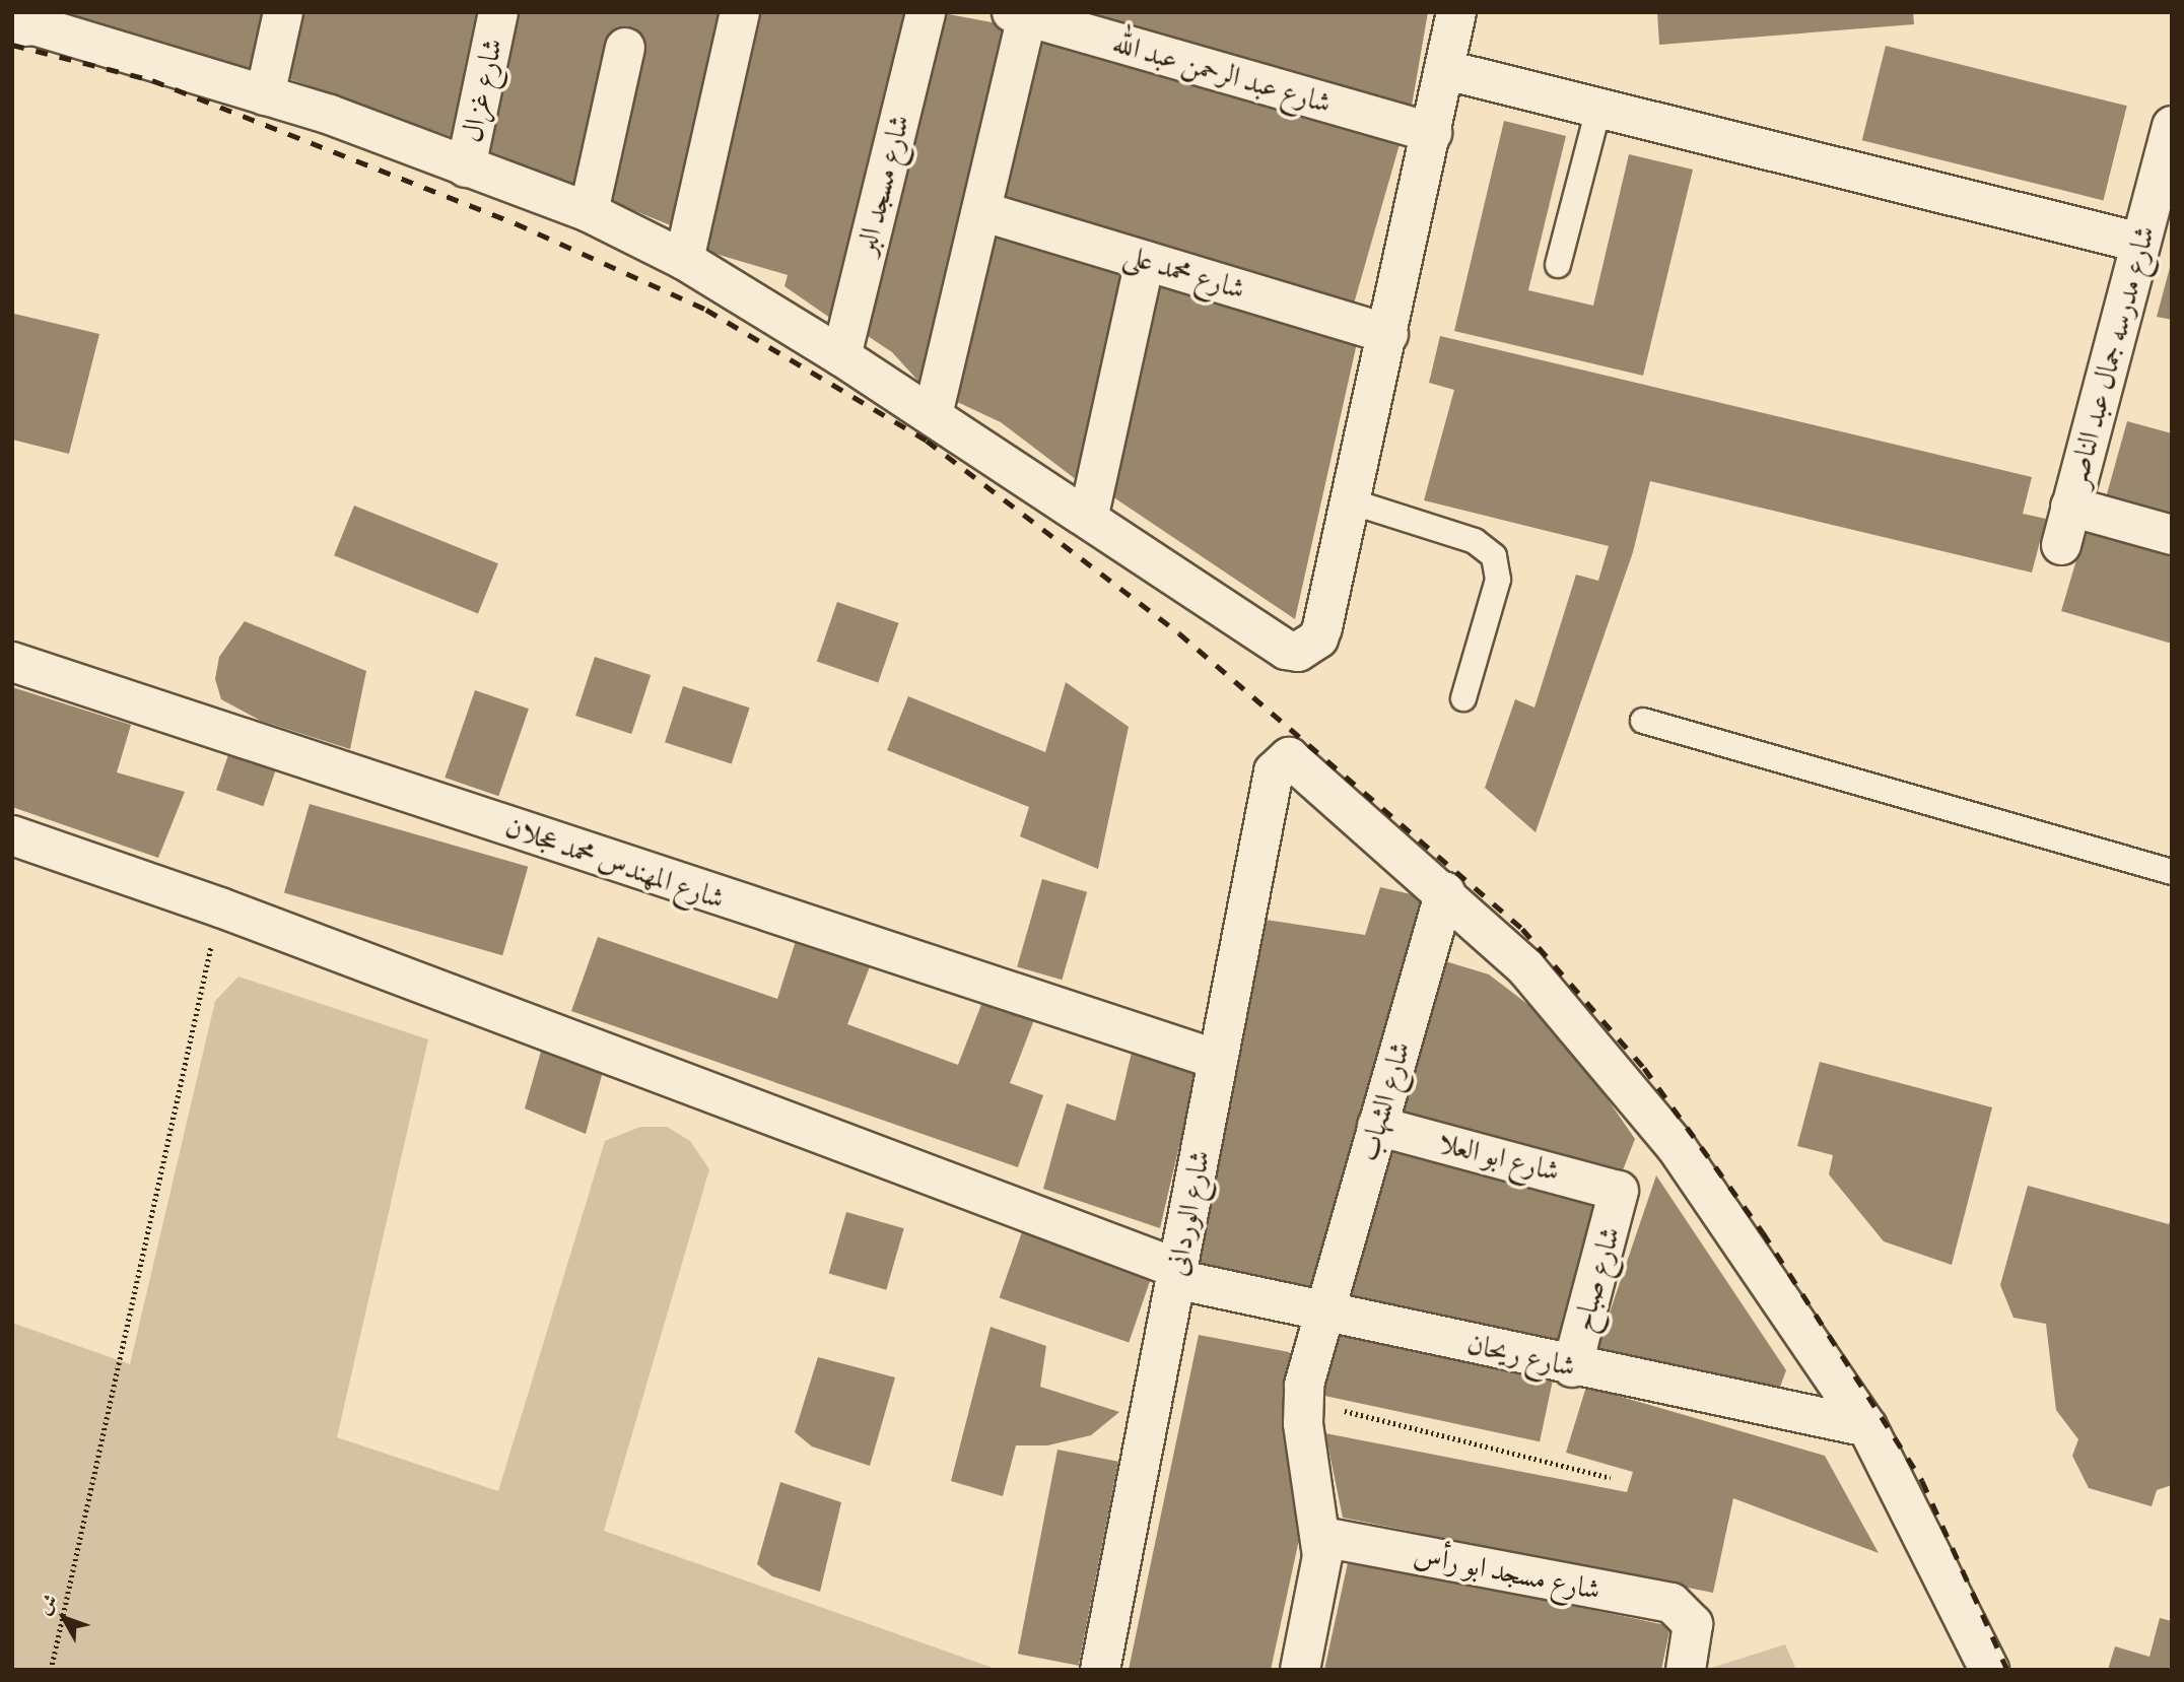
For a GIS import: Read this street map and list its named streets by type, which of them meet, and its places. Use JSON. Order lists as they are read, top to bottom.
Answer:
{
  "streets": {
    "street": [
      "شارع عبد الرحمن عبد الله",
      "شارع غزال",
      "شارع مسجد البر",
      "شارع محمد على",
      "شارع مدرسه جمال عبد الناصر",
      "شارع المهندس محمد عجلان",
      "شارع الشهاب",
      "شارع ابو العلا",
      "شارع الوردانى",
      "شارع صباح",
      "شارع ريحان",
      "شارع مسجد ابو رأس"
    ]
  },
  "crossings": [
    ["شارع المهندس محمد عجلان", "شارع الوردانى"],
    ["شارع الشهاب", "شارع ابو العلا"],
    ["شارع الشهاب", "شارع الوردانى"],
    ["شارع الشهاب", "شارع ريحان"],
    ["شارع ابو العلا", "شارع صباح"],
    ["شارع الوردانى", "شارع ريحان"],
    ["شارع صباح", "شارع ريحان"]
  ],
  "north": "top left"
}
